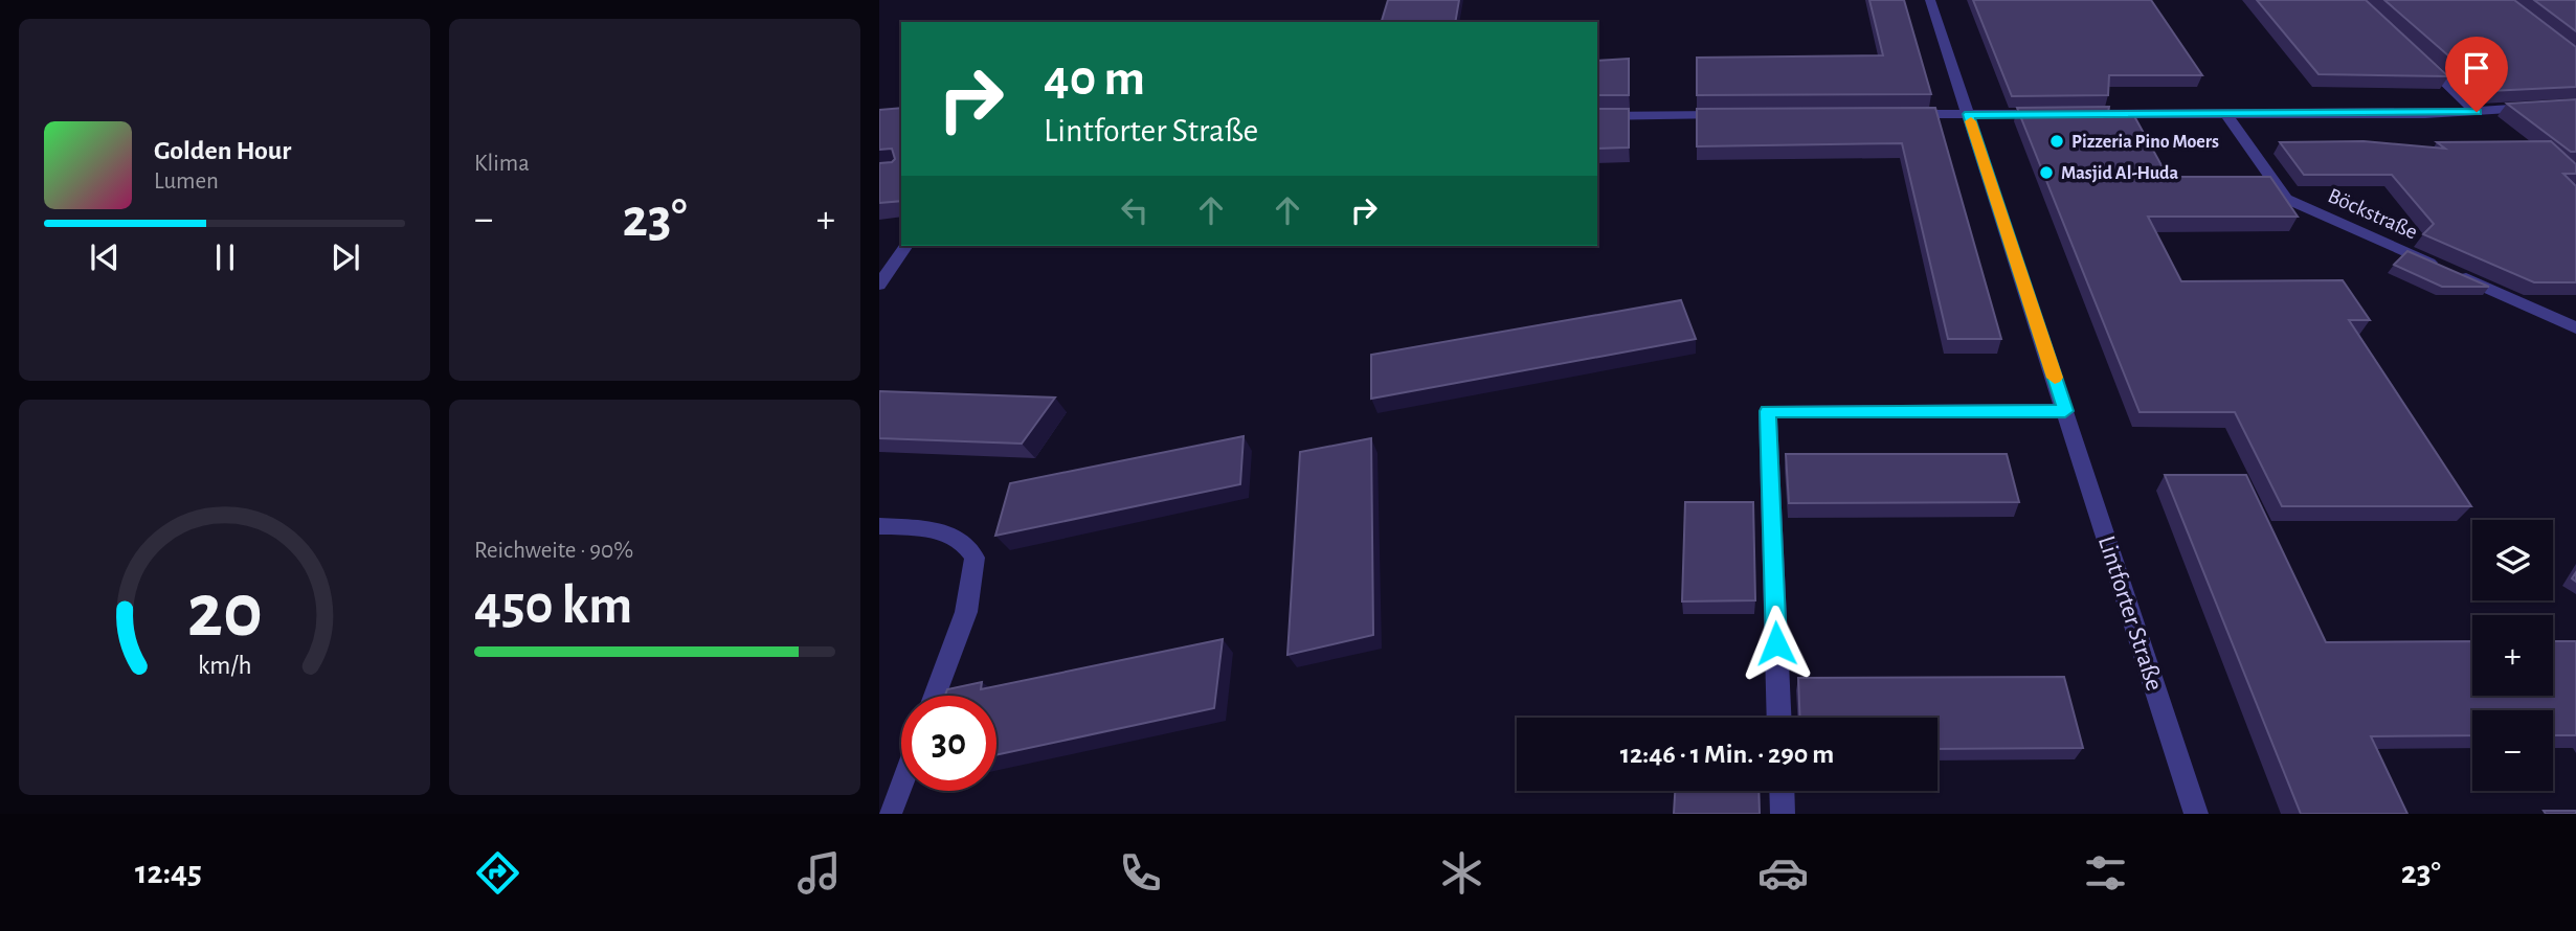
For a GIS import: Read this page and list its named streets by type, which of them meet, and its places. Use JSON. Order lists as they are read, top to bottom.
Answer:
{
  "streets": {
    "street": ["Böckstraße", "Lintforter Straße"]
  },
  "places": ["Pizzeria Pino Moers", "Masjid Al-Huda"],
  "page": {
    "tile": [
      "Klima",
      ["Reichweite · 90%", "450 km"]
    ],
    "turn": ["40 m", "Lintforter Straße"],
    "song": ["Golden Hour", "Lumen"],
    "heat": ["−", "23°", "+"],
    "map_buttons": ["+", "−"],
    "limit": "30",
    "trip": "12:46 · 1 Min. · 290 m",
    "tabs": ["12:45", "23°"],
    "gauge": ["20", "km/h"]
  }
}
